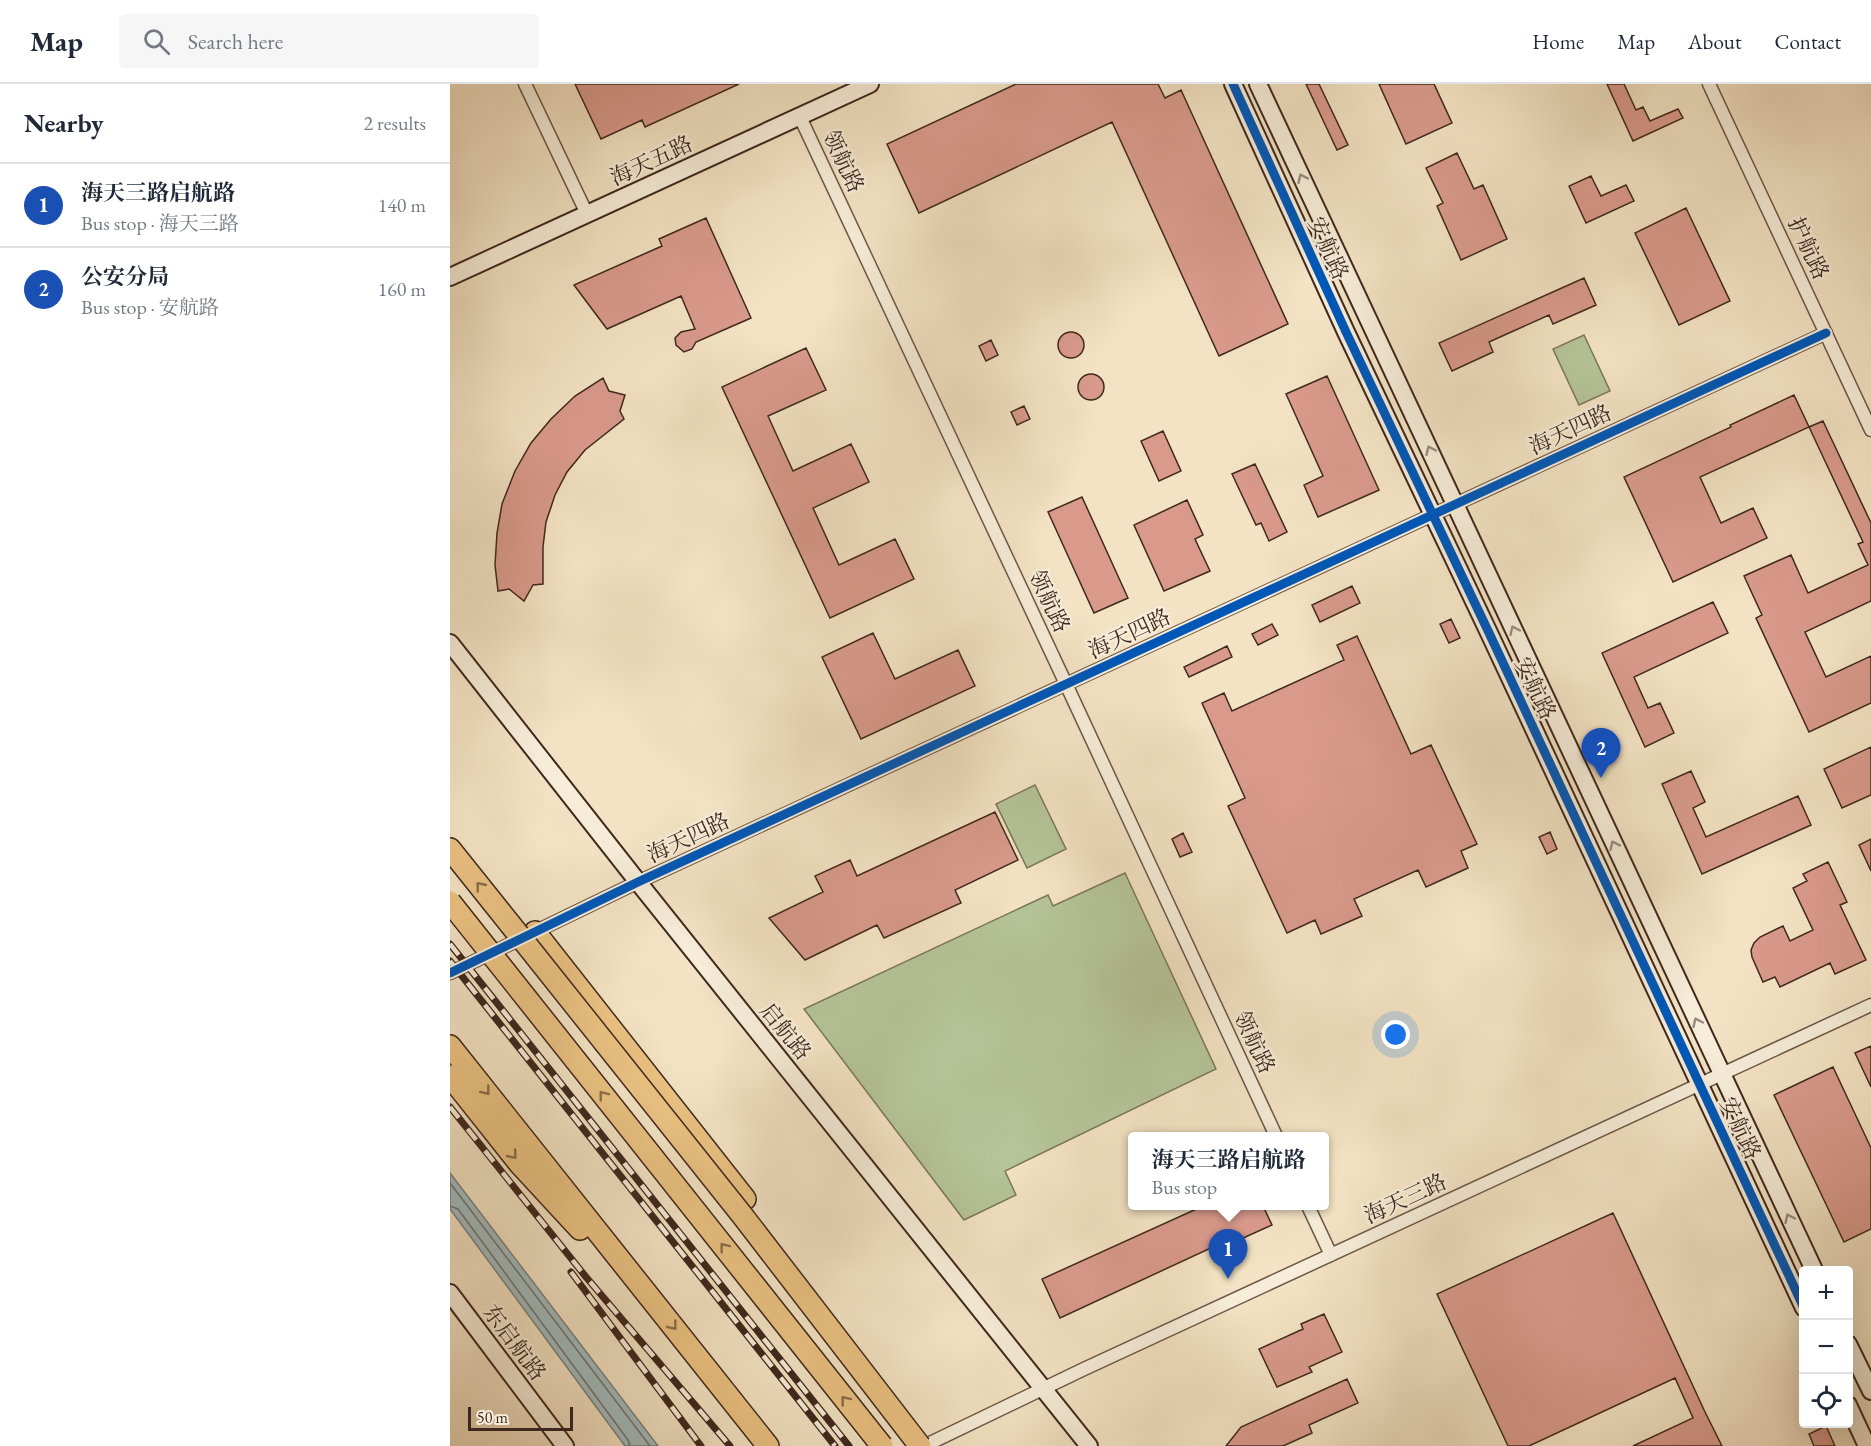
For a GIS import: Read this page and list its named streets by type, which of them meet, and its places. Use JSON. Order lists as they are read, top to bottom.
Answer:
{
  "streets": {
    "street": [
      "海天五路",
      "领航路",
      "安航路",
      "护航路",
      "海天四路",
      "启航路",
      "海天三路",
      "东启航路"
    ]
  },
  "crossings": [
    ["海天五路", "领航路"],
    ["领航路", "海天四路"],
    ["安航路", "海天四路"],
    ["安航路", "海天三路"],
    ["护航路", "海天四路"],
    ["海天四路", "启航路"],
    ["启航路", "海天三路"]
  ],
  "scale_bar": "50 m",
  "page": {
    "header": "Map",
    "search": "Search here",
    "nav": [
      "Home",
      "Map",
      "About",
      "Contact"
    ],
    "heading": ["Nearby", "2 results"],
    "list": [
      {
        "mark": "1",
        "name": "海天三路启航路",
        "note": "Bus stop · 海天三路",
        "value": "140 m"
      },
      {
        "mark": "2",
        "name": "公安分局",
        "note": "Bus stop · 安航路",
        "value": "160 m"
      }
    ],
    "pins": ["2", "1"],
    "popup": ["海天三路启航路", "Bus stop"],
    "map_buttons": ["+", "−"],
    "scale": "50 m"
  }
}
